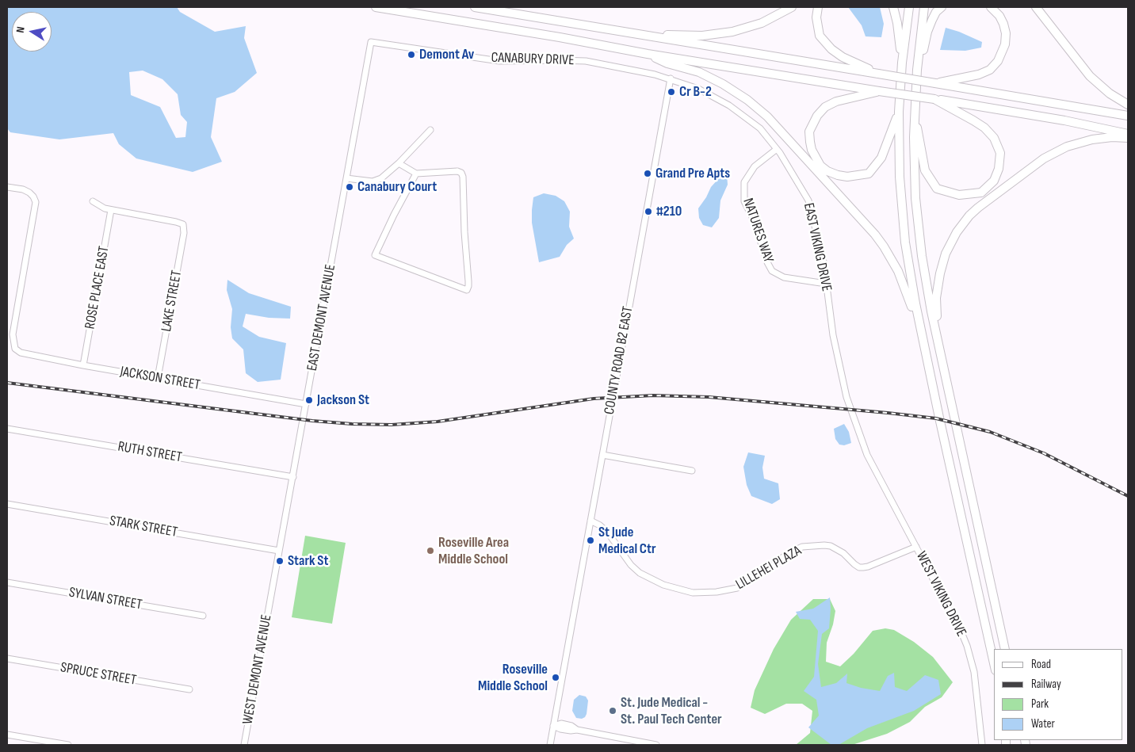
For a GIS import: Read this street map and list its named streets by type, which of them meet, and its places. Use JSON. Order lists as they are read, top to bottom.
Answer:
{
  "streets": {
    "street": [
      "CANABURY DRIVE",
      "NATURES WAY",
      "EAST VIKING DRIVE",
      "ROSE PLACE EAST",
      "LAKE STREET",
      "EAST DEMONT AVENUE",
      "COUNTY ROAD B2 EAST",
      "JACKSON STREET",
      "RUTH STREET",
      "STARK STREET",
      "LILLEHEI PLAZA",
      "WEST VIKING DRIVE",
      "SYLVAN STREET",
      "WEST DEMONT AVENUE",
      "SPRUCE STREET"
    ]
  },
  "crossings": [
    ["CANABURY DRIVE", "EAST VIKING DRIVE"],
    ["CANABURY DRIVE", "EAST DEMONT AVENUE"],
    ["CANABURY DRIVE", "COUNTY ROAD B2 EAST"],
    ["NATURES WAY", "EAST VIKING DRIVE"],
    ["EAST VIKING DRIVE", "COUNTY ROAD B2 EAST"],
    ["EAST VIKING DRIVE", "WEST VIKING DRIVE"],
    ["ROSE PLACE EAST", "LAKE STREET"],
    ["ROSE PLACE EAST", "JACKSON STREET"],
    ["LAKE STREET", "JACKSON STREET"],
    ["EAST DEMONT AVENUE", "JACKSON STREET"],
    ["EAST DEMONT AVENUE", "RUTH STREET"],
    ["EAST DEMONT AVENUE", "STARK STREET"],
    ["EAST DEMONT AVENUE", "WEST DEMONT AVENUE"],
    ["COUNTY ROAD B2 EAST", "LILLEHEI PLAZA"],
    ["LILLEHEI PLAZA", "WEST VIKING DRIVE"]
  ],
  "places": [
    "Demont Av",
    "Cr B-2",
    "Grand Pre Apts",
    "Canabury Court",
    "#210",
    "Jackson St",
    "St Jude Medical Ctr",
    "Roseville Area Middle School",
    "Stark St",
    "Roseville Middle School",
    "St. Jude Medical - St. Paul Tech Center"
  ],
  "legend": [
    "Road",
    "Railway",
    "Park",
    "Water"
  ],
  "north": "left"
}
